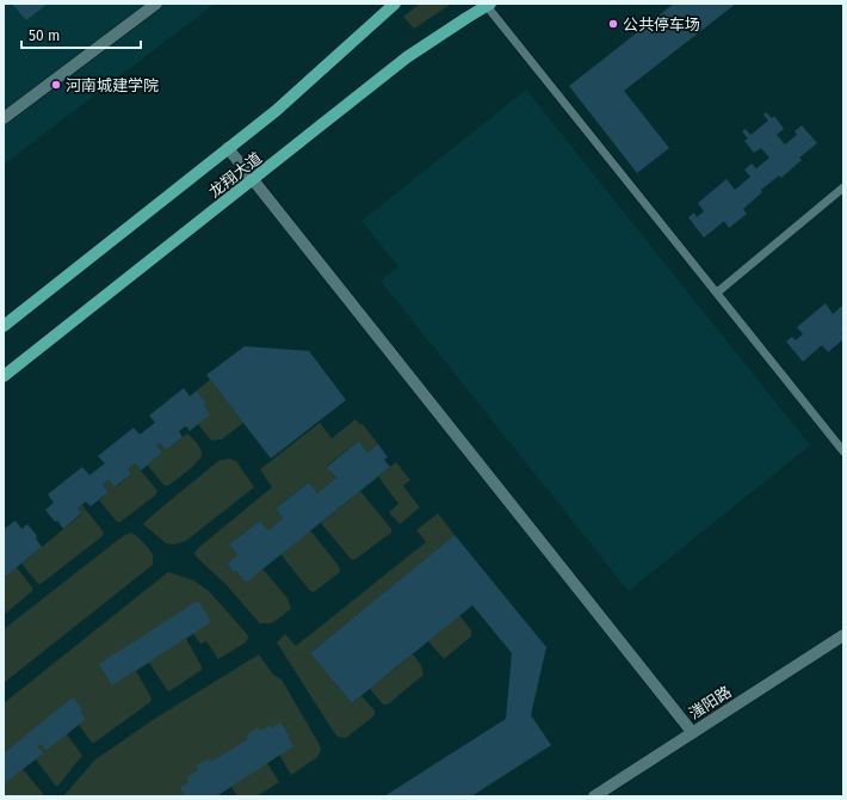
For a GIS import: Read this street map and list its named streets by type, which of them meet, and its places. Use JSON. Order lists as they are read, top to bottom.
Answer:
{
  "streets": {
    "main road": ["龙翔大道"],
    "street": ["滍阳路"]
  },
  "places": ["公共停车场", "河南城建学院"],
  "scale_bar": "50 m"
}
